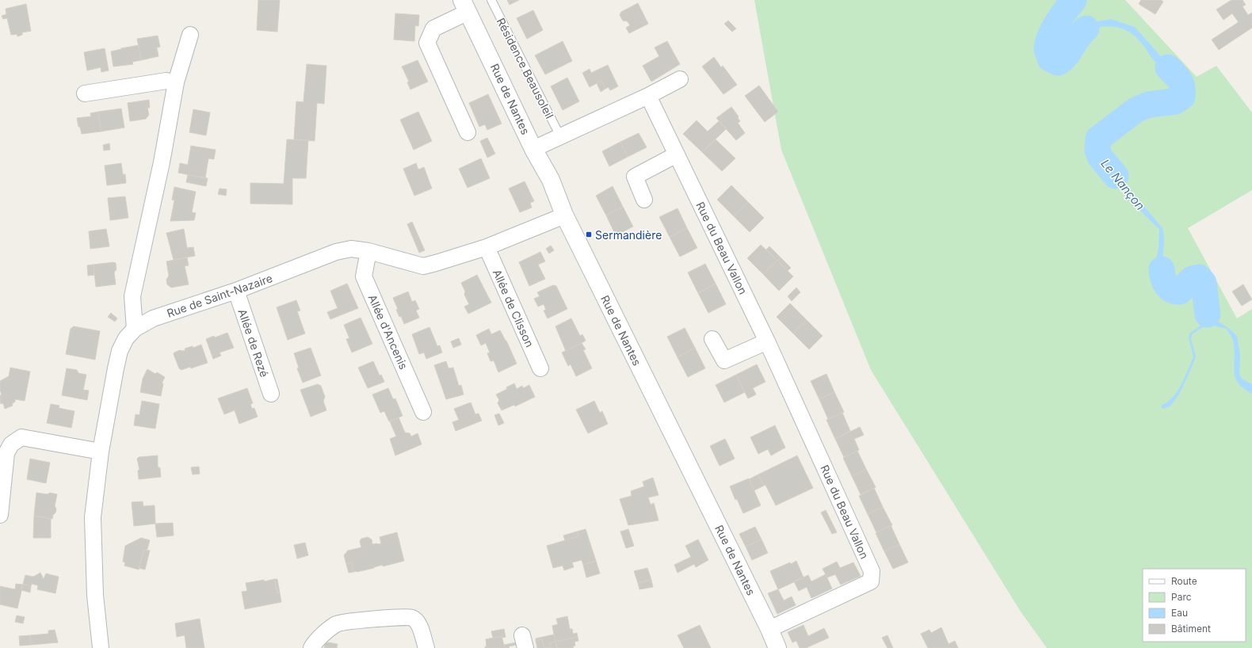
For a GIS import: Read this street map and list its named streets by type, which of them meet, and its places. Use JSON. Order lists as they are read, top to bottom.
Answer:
{
  "streets": {
    "main road": ["Rue de Nantes"],
    "street": [
      "Rue du Beau Vallon",
      "Rue de Saint-Nazaire",
      "Allée de Clisson",
      "Allée d'Ancenis",
      "Allée de Rezé"
    ],
    "lane": ["Résidence Beausoleil"]
  },
  "crossings": [
    ["Rue de Nantes", "Rue du Beau Vallon"],
    ["Rue de Nantes", "Rue de Saint-Nazaire"],
    ["Rue de Saint-Nazaire", "Allée de Clisson"],
    ["Rue de Saint-Nazaire", "Allée d'Ancenis"],
    ["Rue de Saint-Nazaire", "Allée de Rezé"]
  ],
  "water": ["Le Nançon"],
  "places": {
    "transit": ["Sermandière"]
  },
  "legend": [
    "Route",
    "Parc",
    "Eau",
    "Bâtiment"
  ]
}
